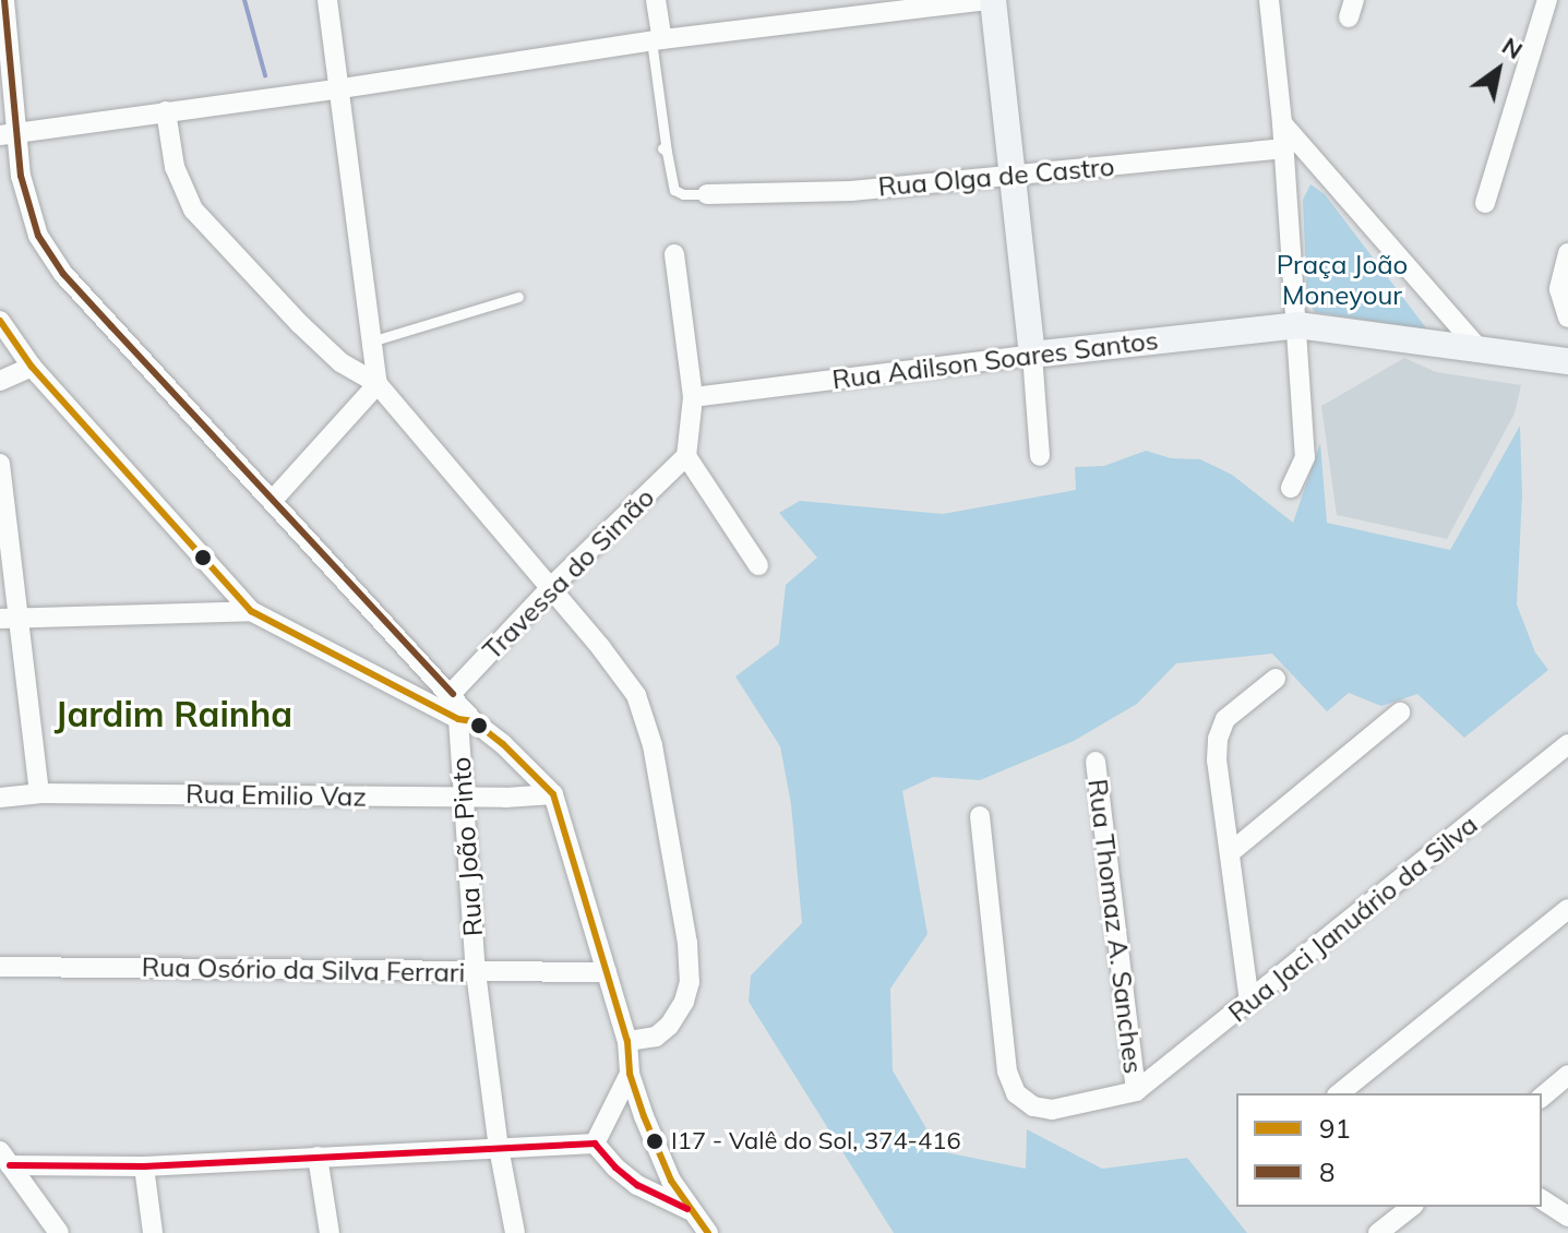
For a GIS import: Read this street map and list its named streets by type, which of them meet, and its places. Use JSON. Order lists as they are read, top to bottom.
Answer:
{
  "streets": {
    "street": [
      "Rua Olga de Castro",
      "Rua Adilson Soares Santos",
      "Travessa do Simão",
      "Rua Emilio Vaz",
      "Rua João Pinto",
      "Rua Jaci Januário da Silva",
      "Rua Thomaz A. Sanches",
      "Rua Osório da Silva Ferrari"
    ]
  },
  "crossings": [
    ["Rua Emilio Vaz", "Rua João Pinto"],
    ["Rua João Pinto", "Rua Osório da Silva Ferrari"],
    ["Rua Jaci Januário da Silva", "Rua Thomaz A. Sanches"]
  ],
  "districts": ["Jardim Rainha"],
  "parks": ["Praça João Moneyour"],
  "places": ["I17 - Valê do Sol, 374-416"],
  "lines": ["transit line 8", "transit line 91"],
  "legend": ["91", "8"],
  "north": "top right"
}
